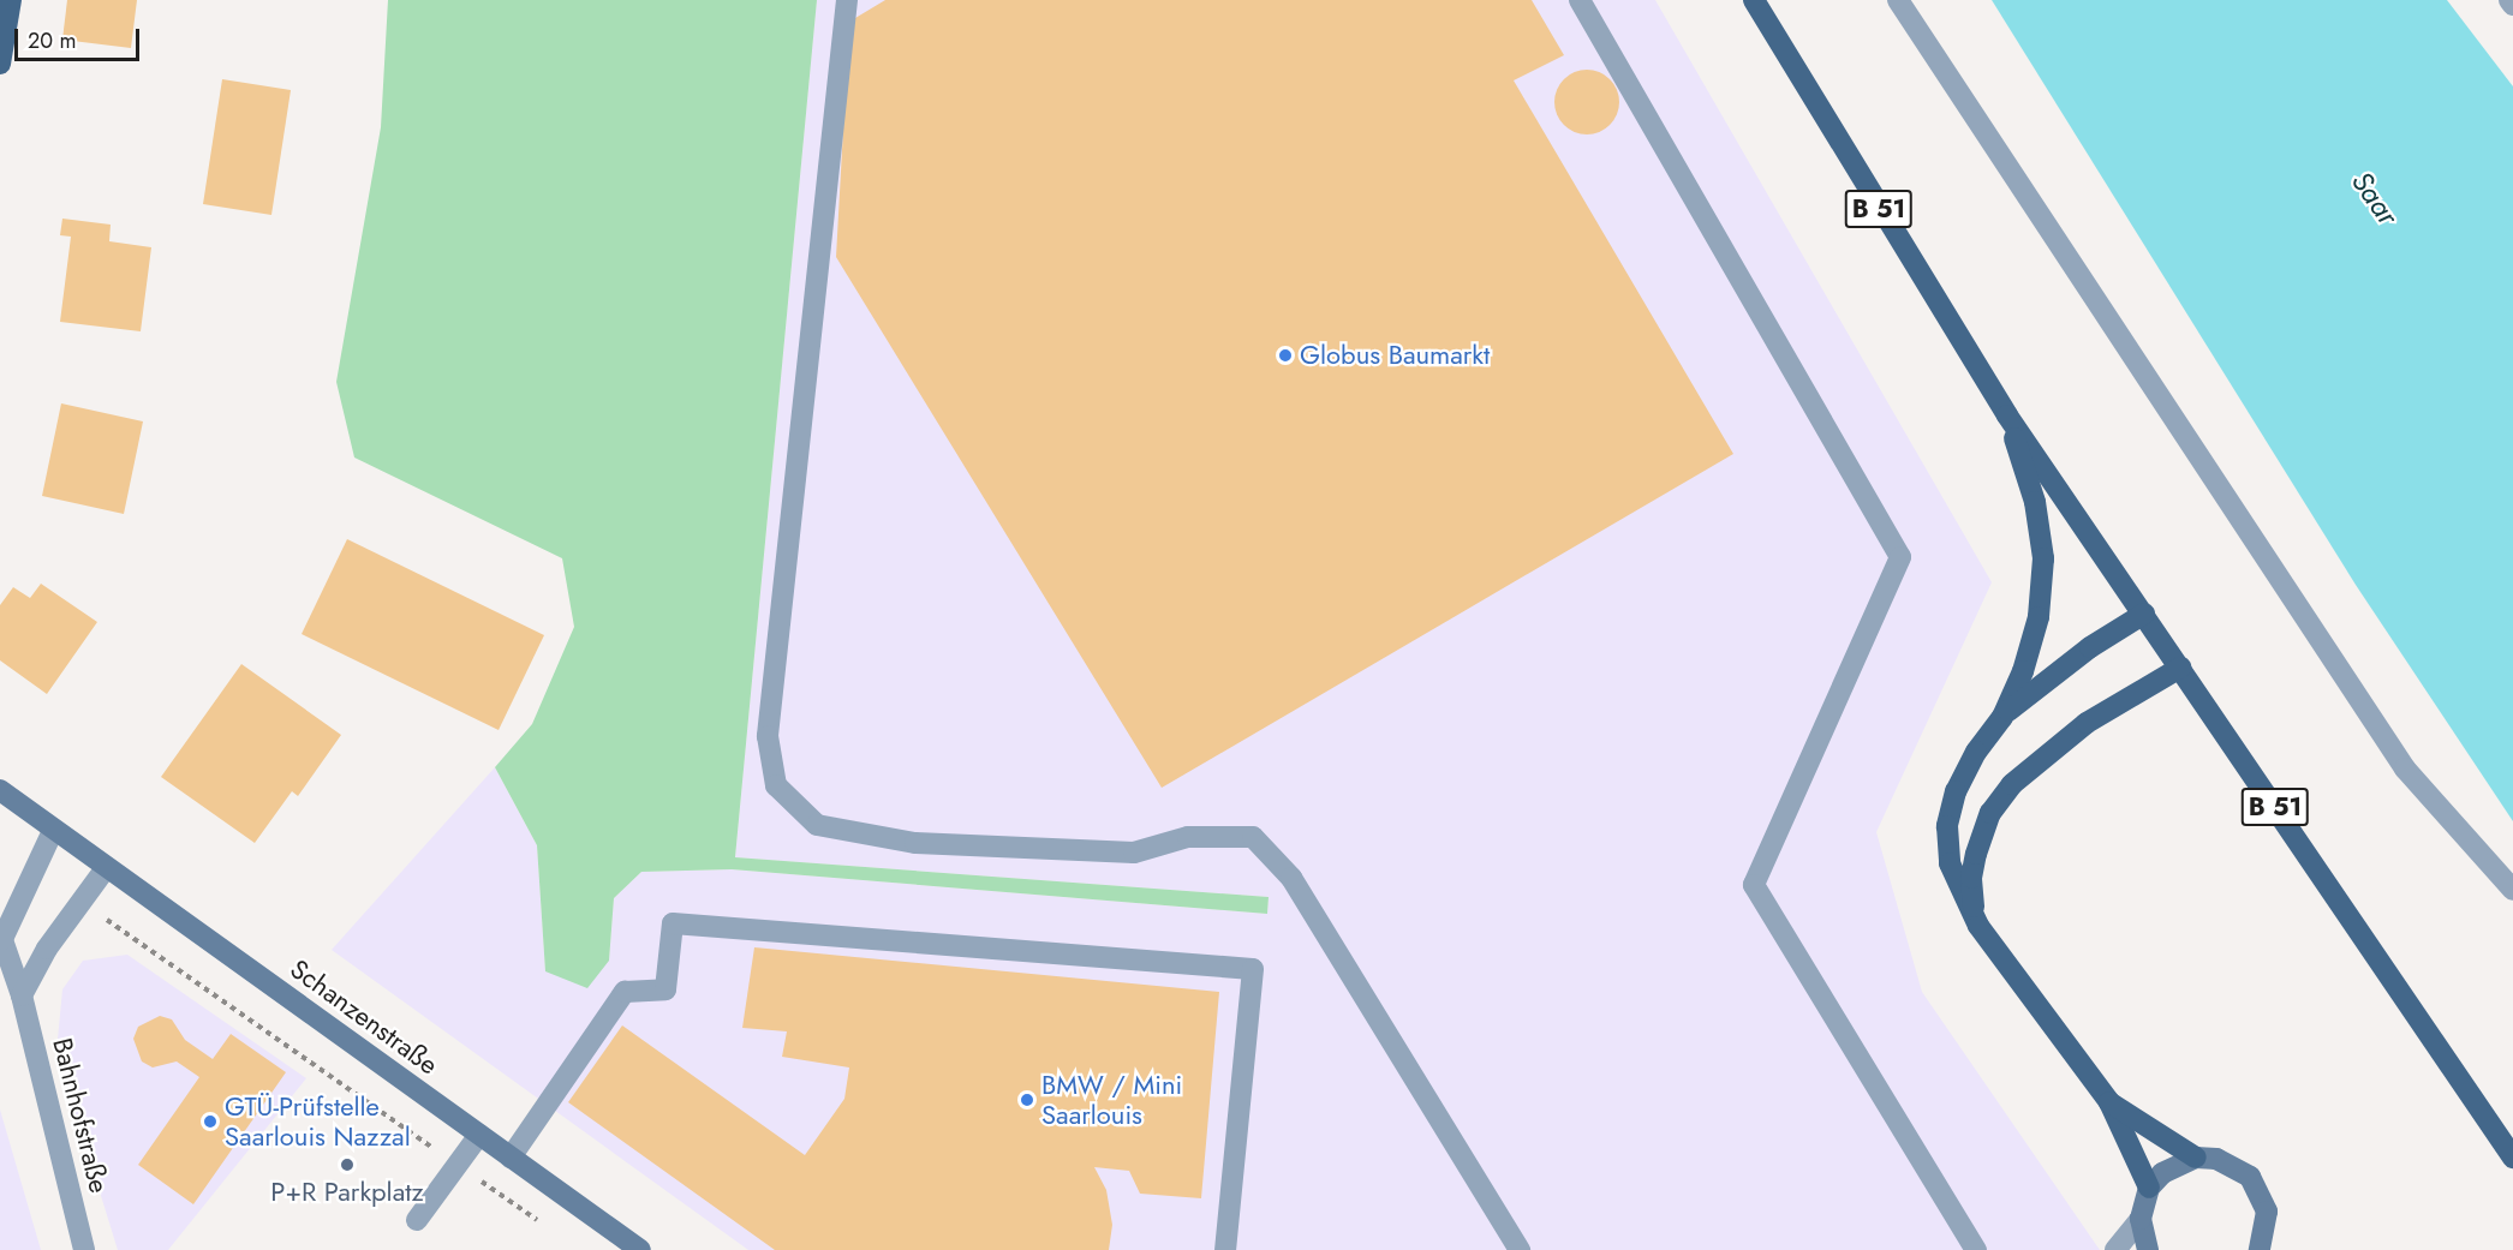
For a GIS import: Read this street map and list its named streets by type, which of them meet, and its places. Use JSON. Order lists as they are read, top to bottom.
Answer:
{
  "streets": {
    "main road": ["B 51"],
    "street": ["Schanzenstraße", "Bahnhofstraße"]
  },
  "crossings": [
    ["Schanzenstraße", "Bahnhofstraße"]
  ],
  "water": ["Saar"],
  "places": [
    "Globus Baumarkt",
    "BMW / Mini Saarlouis",
    "GTÜ-Prüfstelle Saarlouis Nazzal",
    "P+R Parkplatz"
  ],
  "scale_bar": "20 m"
}
